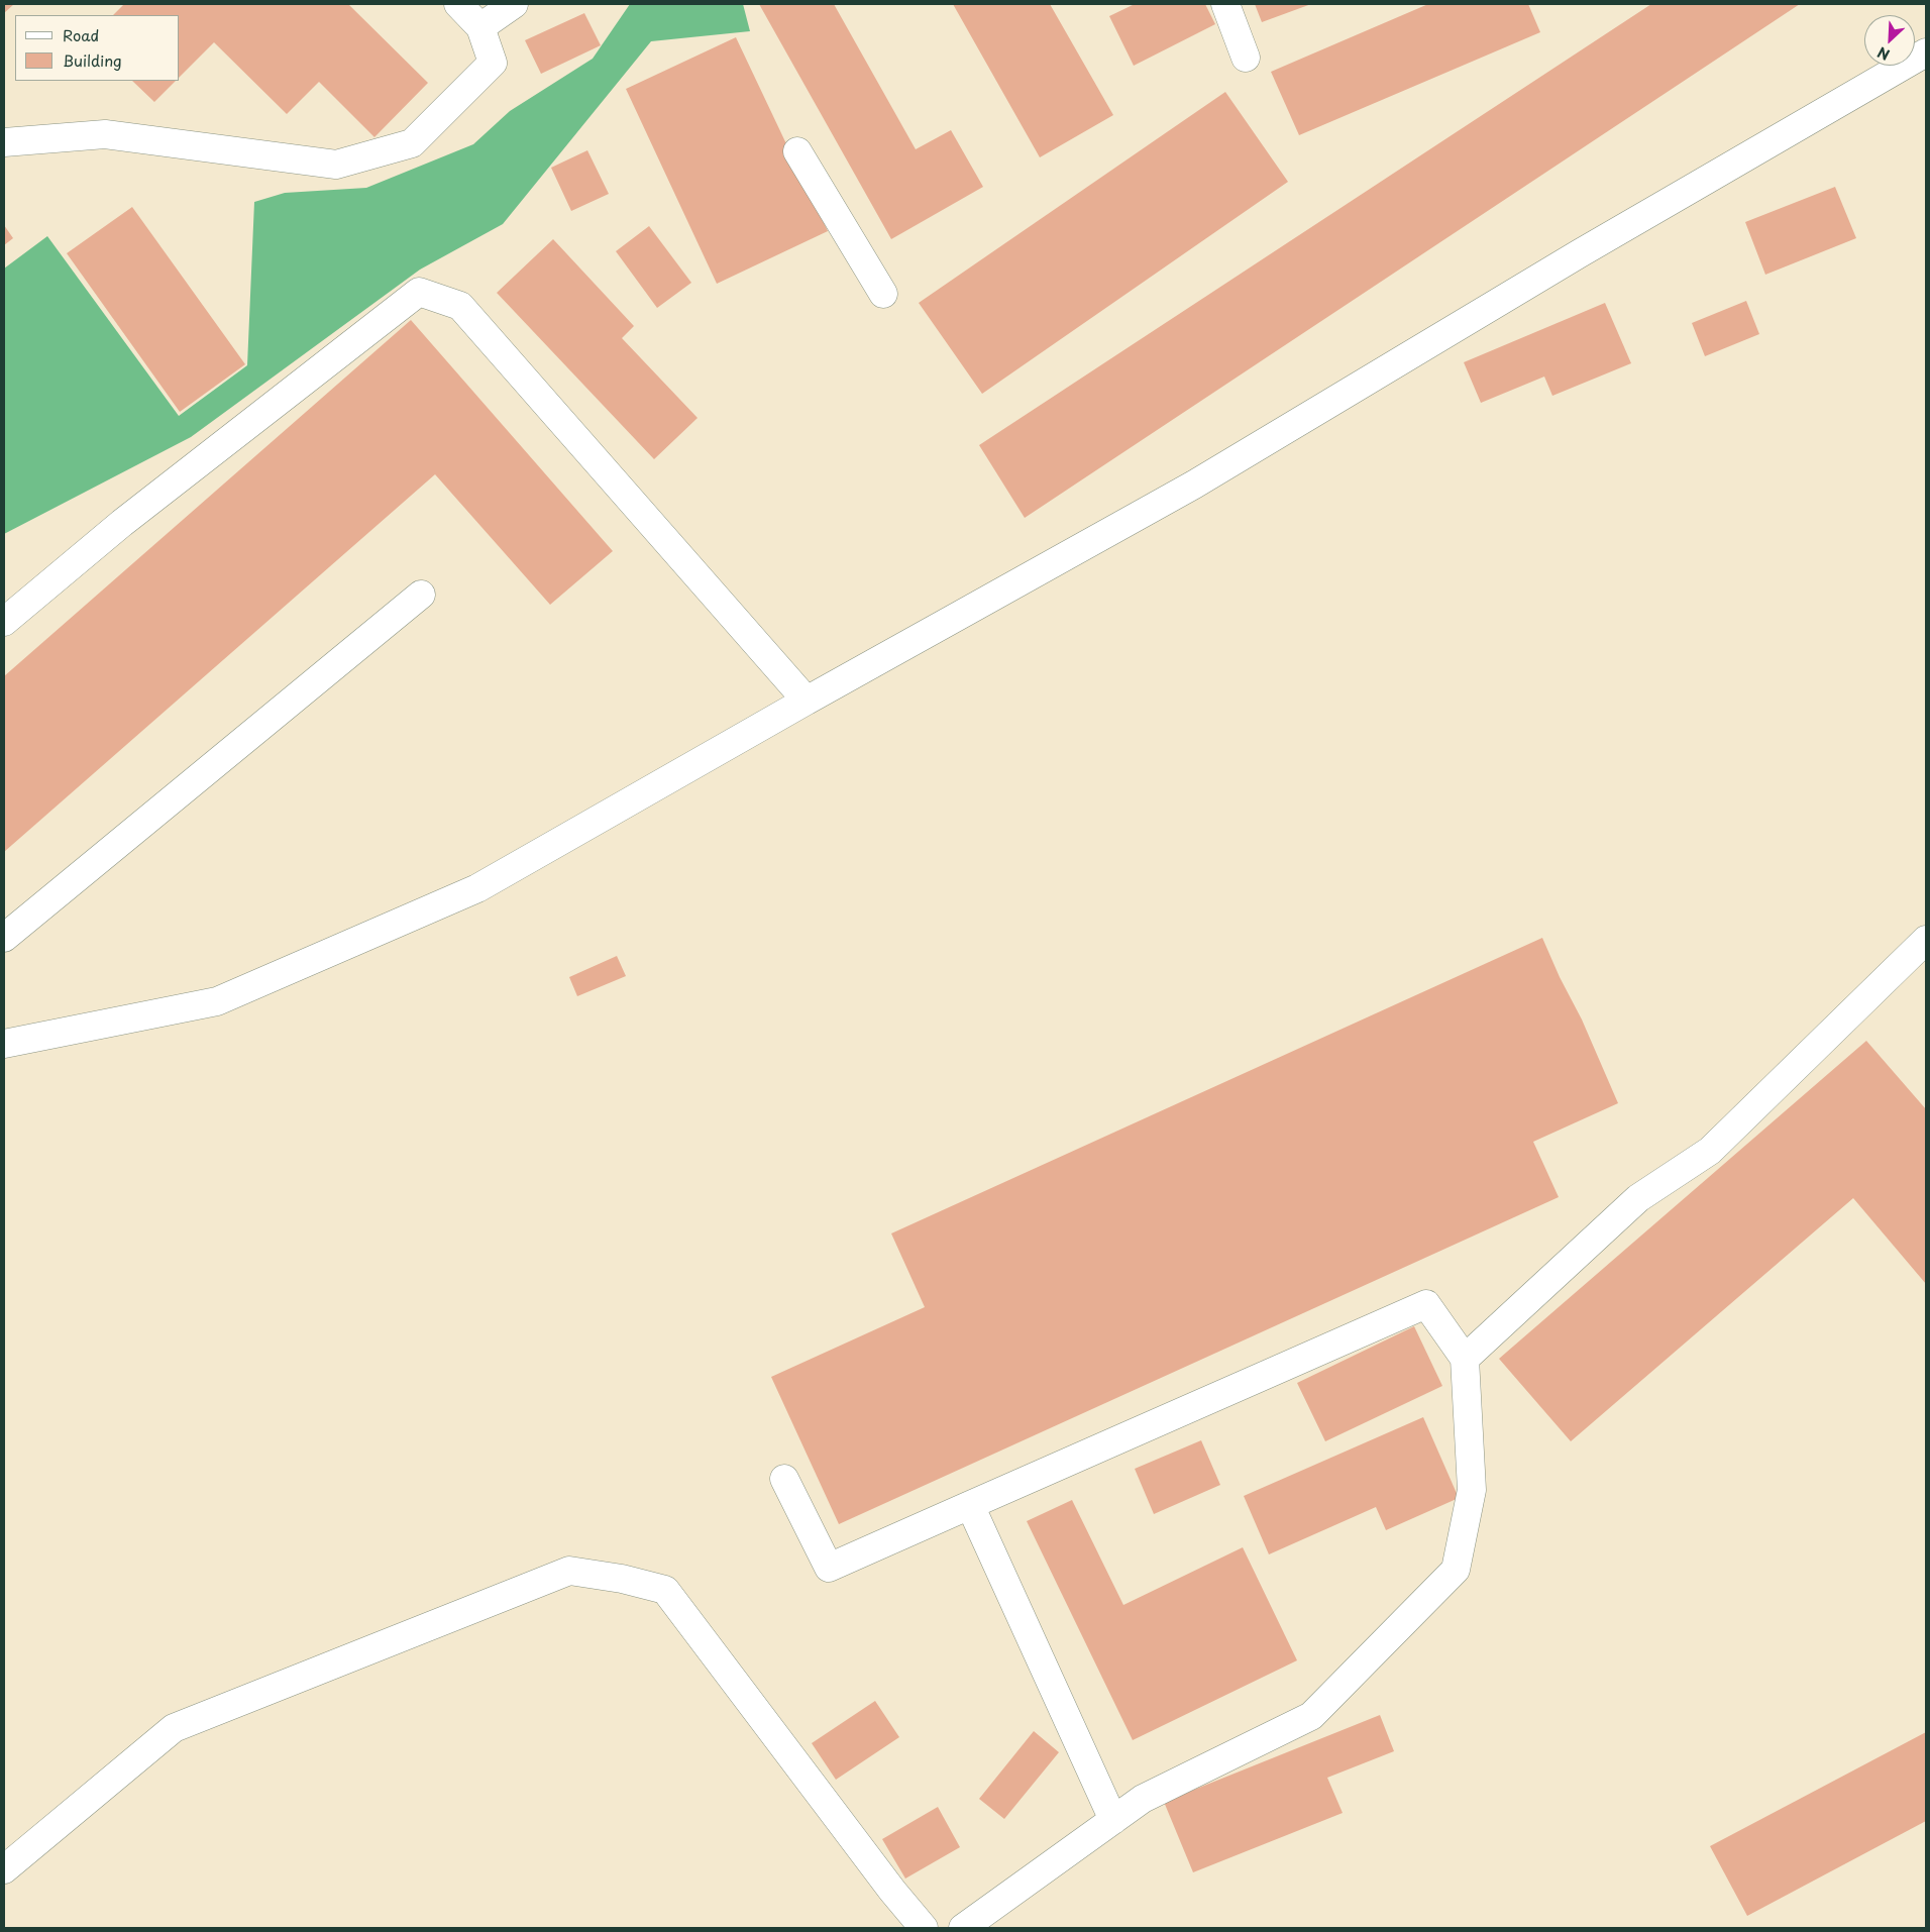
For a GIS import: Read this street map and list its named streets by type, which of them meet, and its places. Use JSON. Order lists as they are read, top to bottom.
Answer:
{
  "legend": ["Road", "Building"],
  "north": "bottom left"
}
